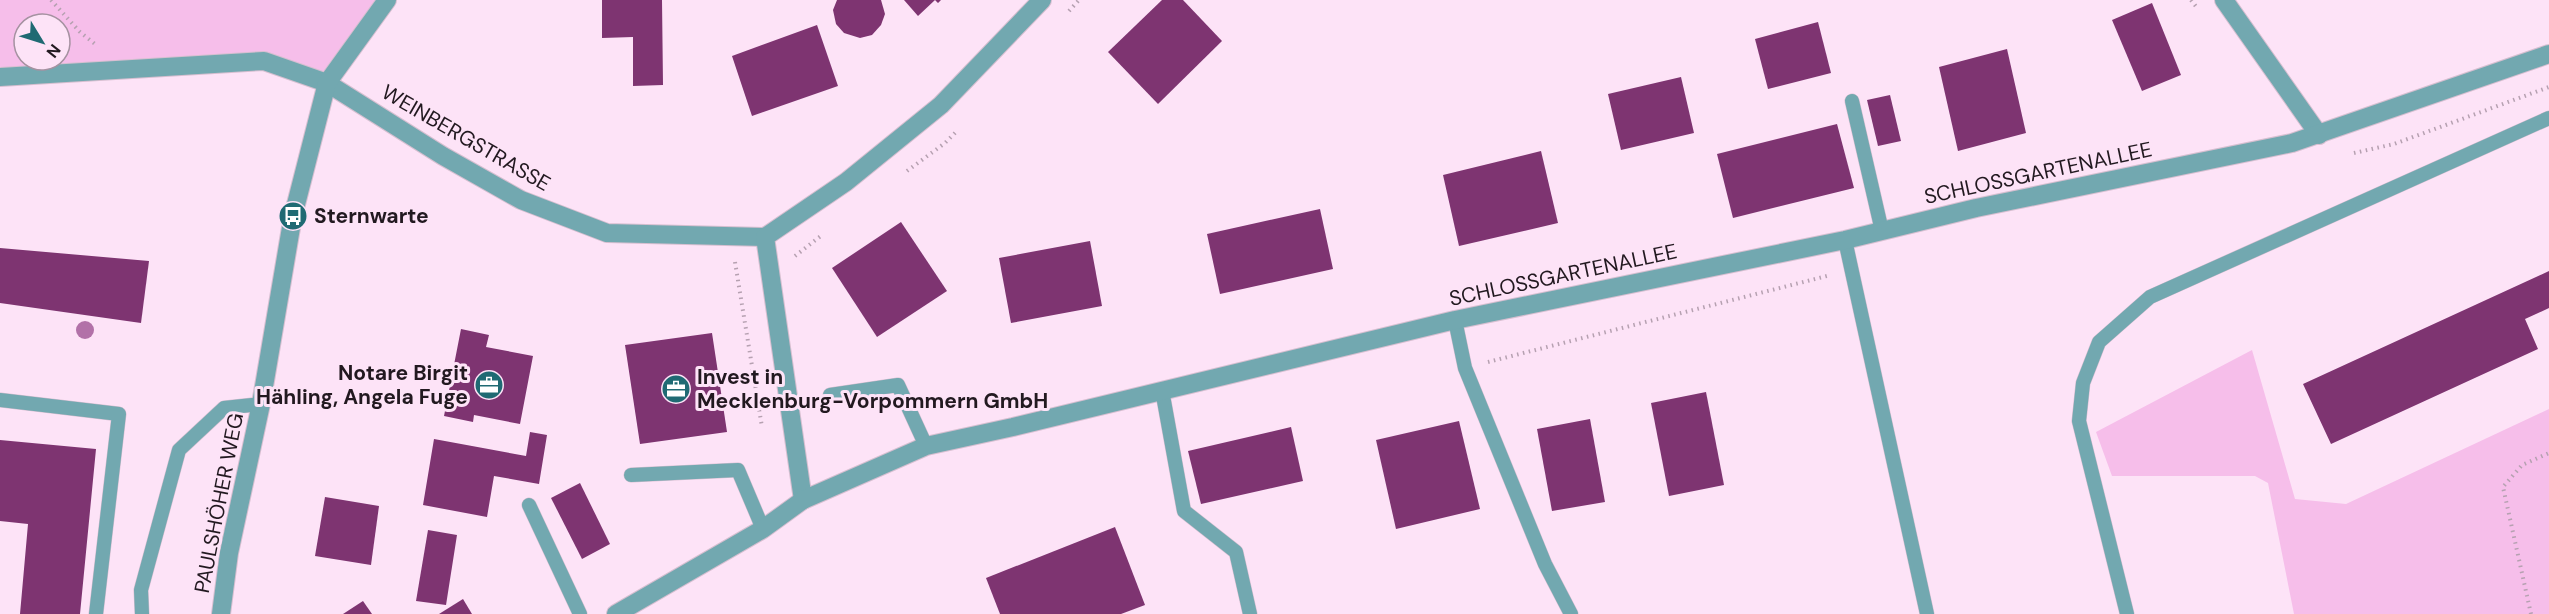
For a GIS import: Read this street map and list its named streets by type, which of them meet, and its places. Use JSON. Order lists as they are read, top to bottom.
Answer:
{
  "streets": {
    "street": ["WEINBERGSTRASSE", "SCHLOSSGARTENALLEE", "PAULSHÖHER WEG"]
  },
  "crossings": [
    ["WEINBERGSTRASSE", "PAULSHÖHER WEG"]
  ],
  "places": {
    "bus stop": ["Sternwarte"],
    "office": ["Notare Birgit Hähling, Angela Fuge", "Invest in Mecklenburg-Vorpommern GmbH"]
  },
  "north": "bottom right"
}
